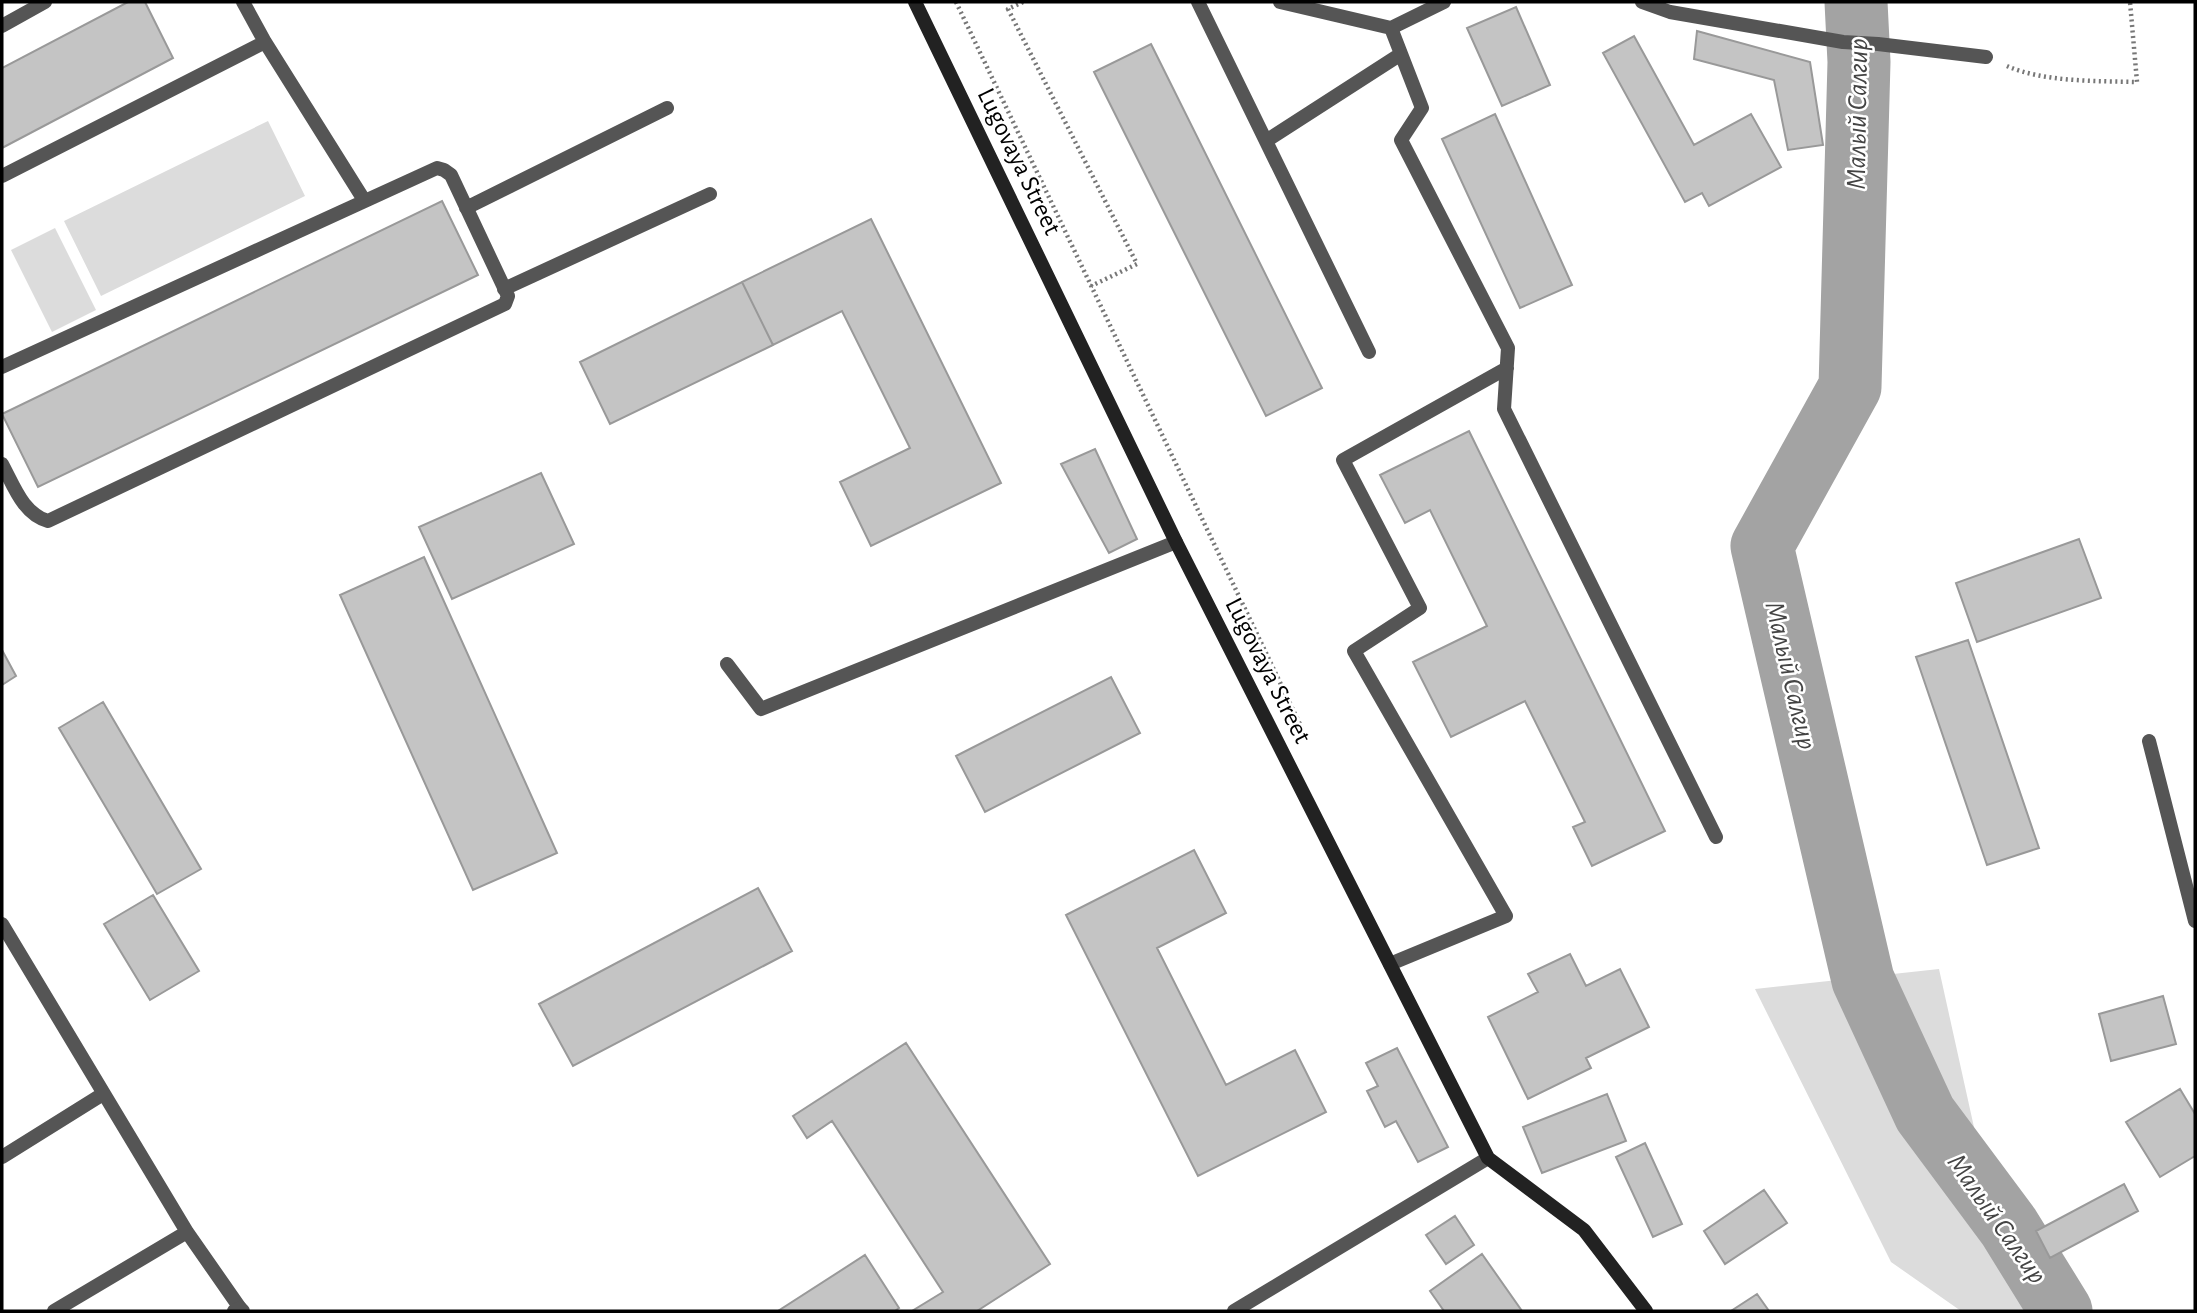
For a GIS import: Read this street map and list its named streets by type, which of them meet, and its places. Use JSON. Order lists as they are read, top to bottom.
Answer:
{
  "streets": {
    "main road": ["Lugovaya Street"]
  },
  "water": ["Малый Салгир"]
}
